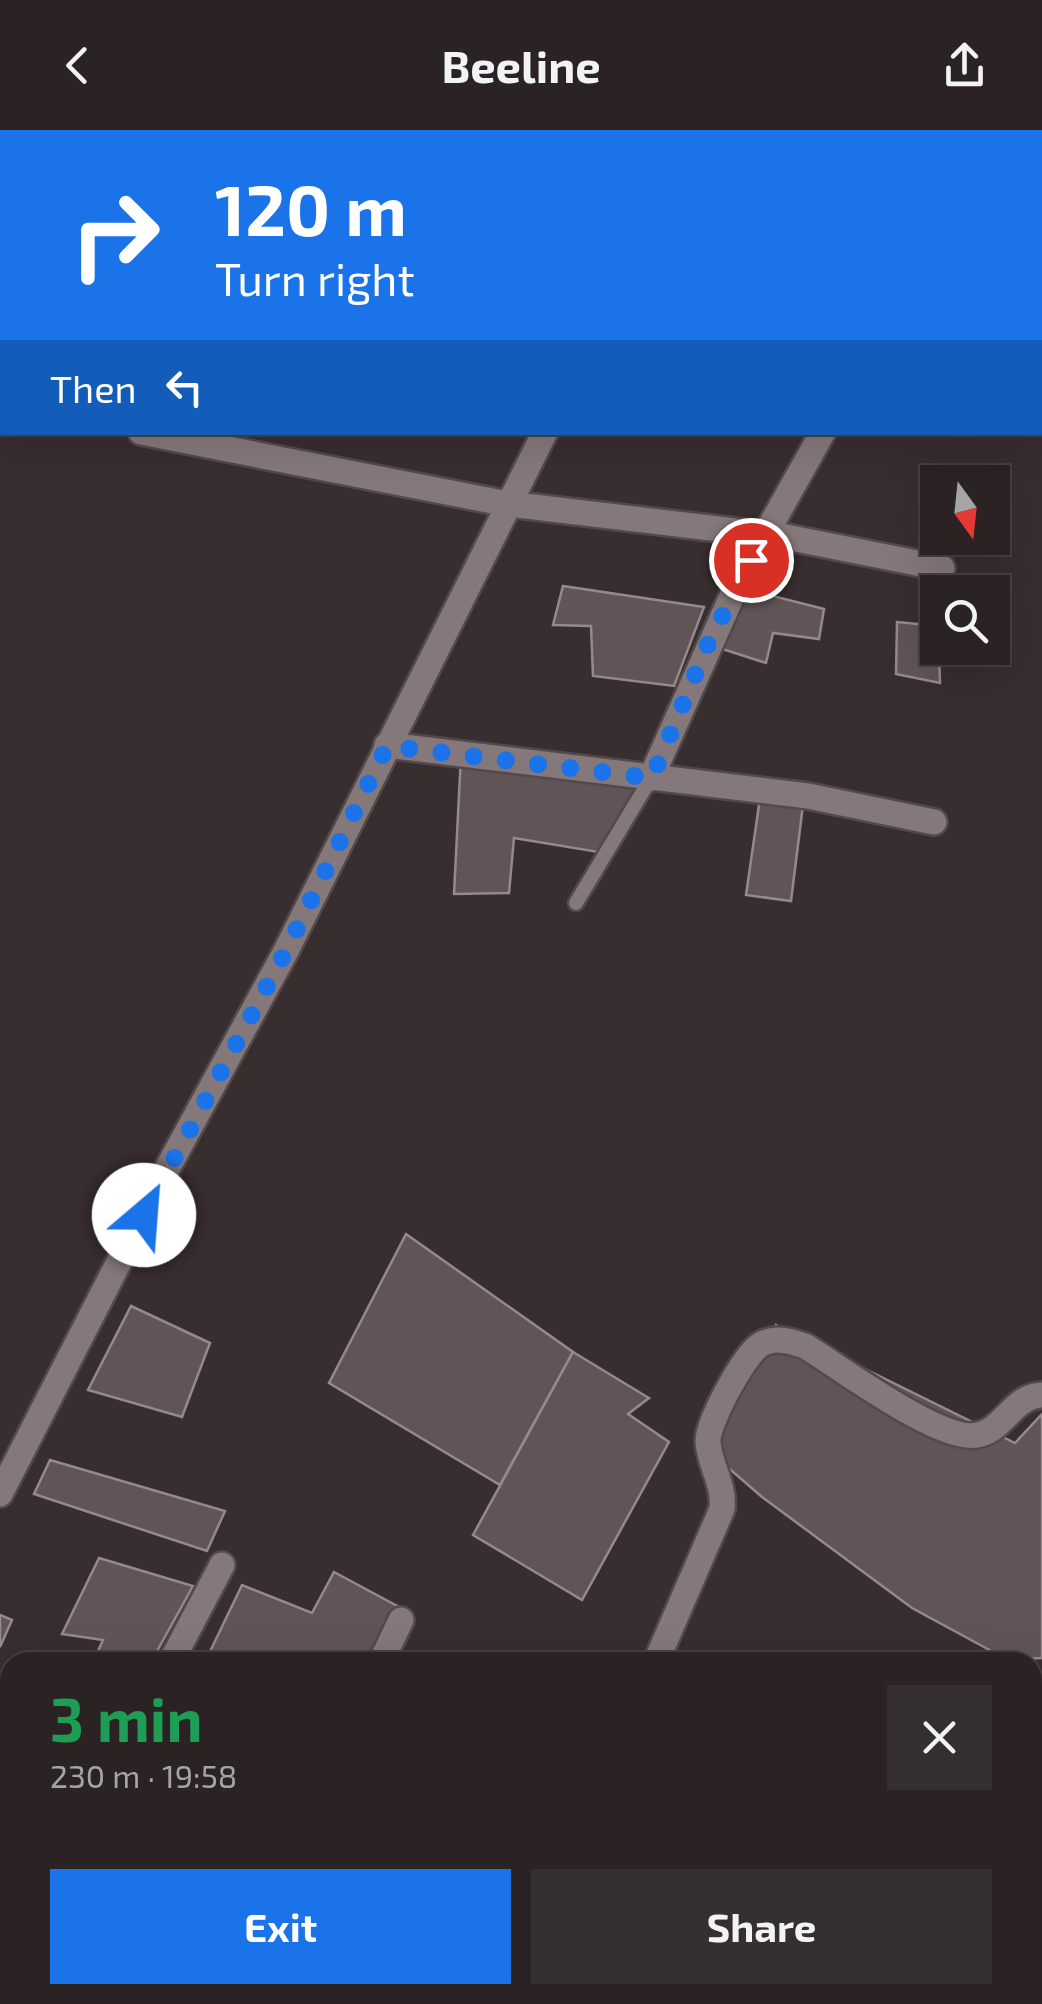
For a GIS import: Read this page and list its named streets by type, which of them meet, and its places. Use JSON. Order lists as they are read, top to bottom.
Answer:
{
  "north": "bottom",
  "page": {
    "header": "Beeline",
    "turn": ["120 m", "Turn right"],
    "then": "Then",
    "heading": ["3 min", "230 m · 19:58"],
    "buttons": ["Exit", "Share"]
  }
}
